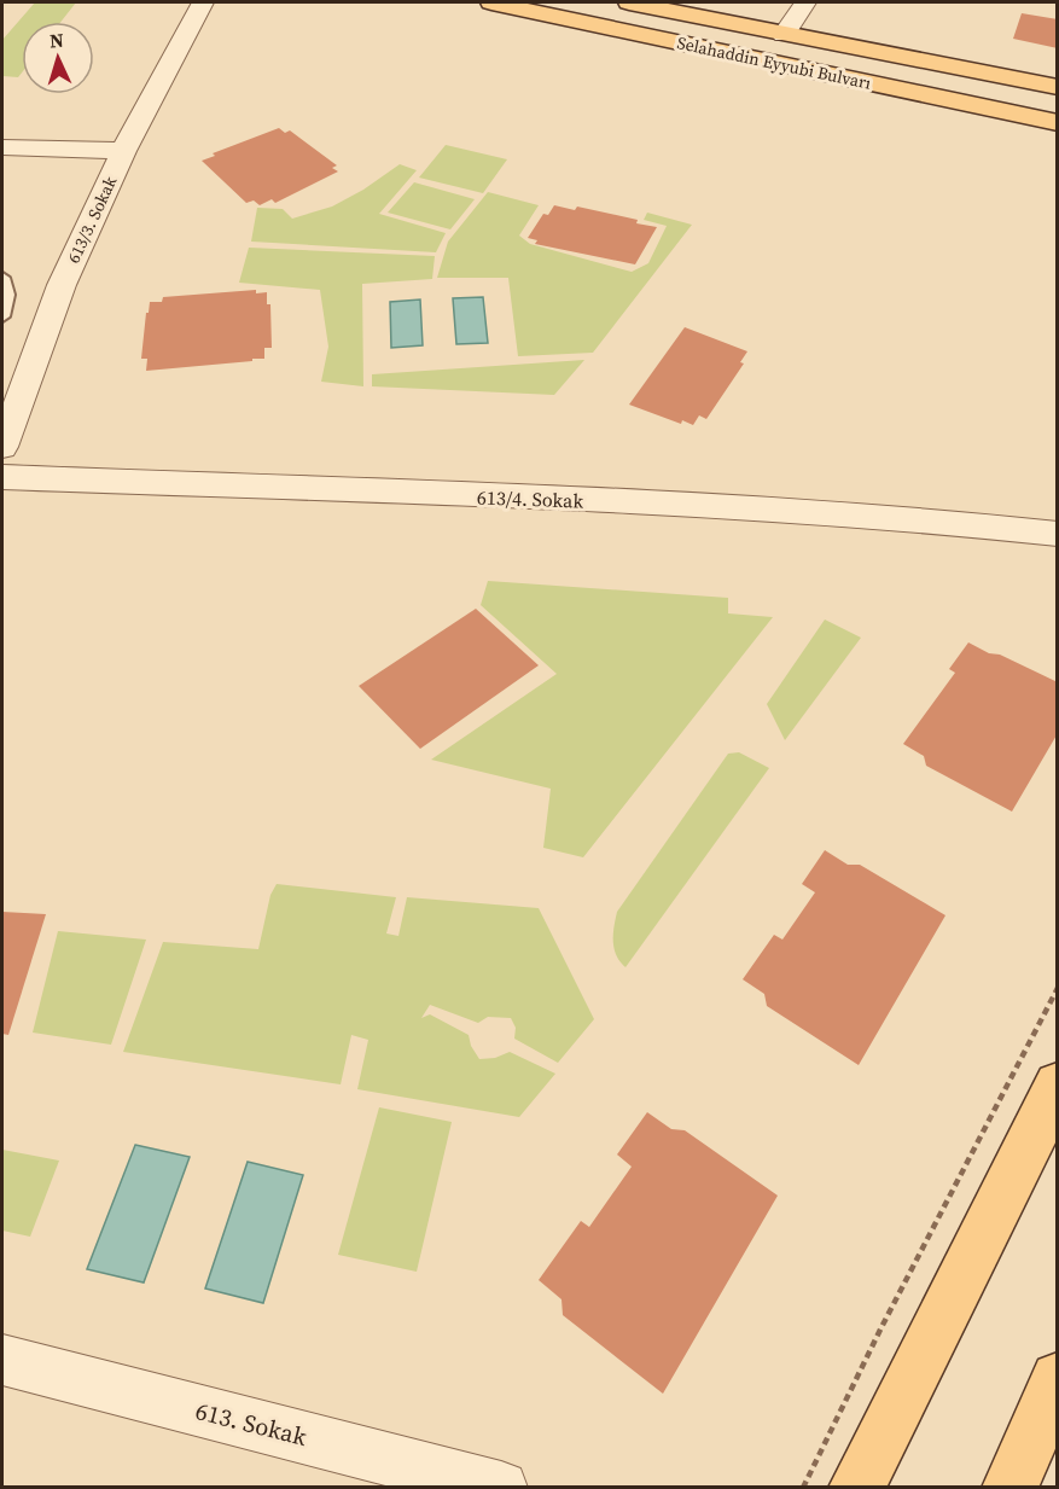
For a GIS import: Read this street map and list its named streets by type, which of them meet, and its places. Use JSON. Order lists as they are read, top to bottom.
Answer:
{
  "streets": {
    "main road": ["Selahaddin Eyyubi Bulvarı"],
    "street": ["613/3. Sokak", "613/4. Sokak", "613. Sokak"]
  },
  "north": "top"
}
